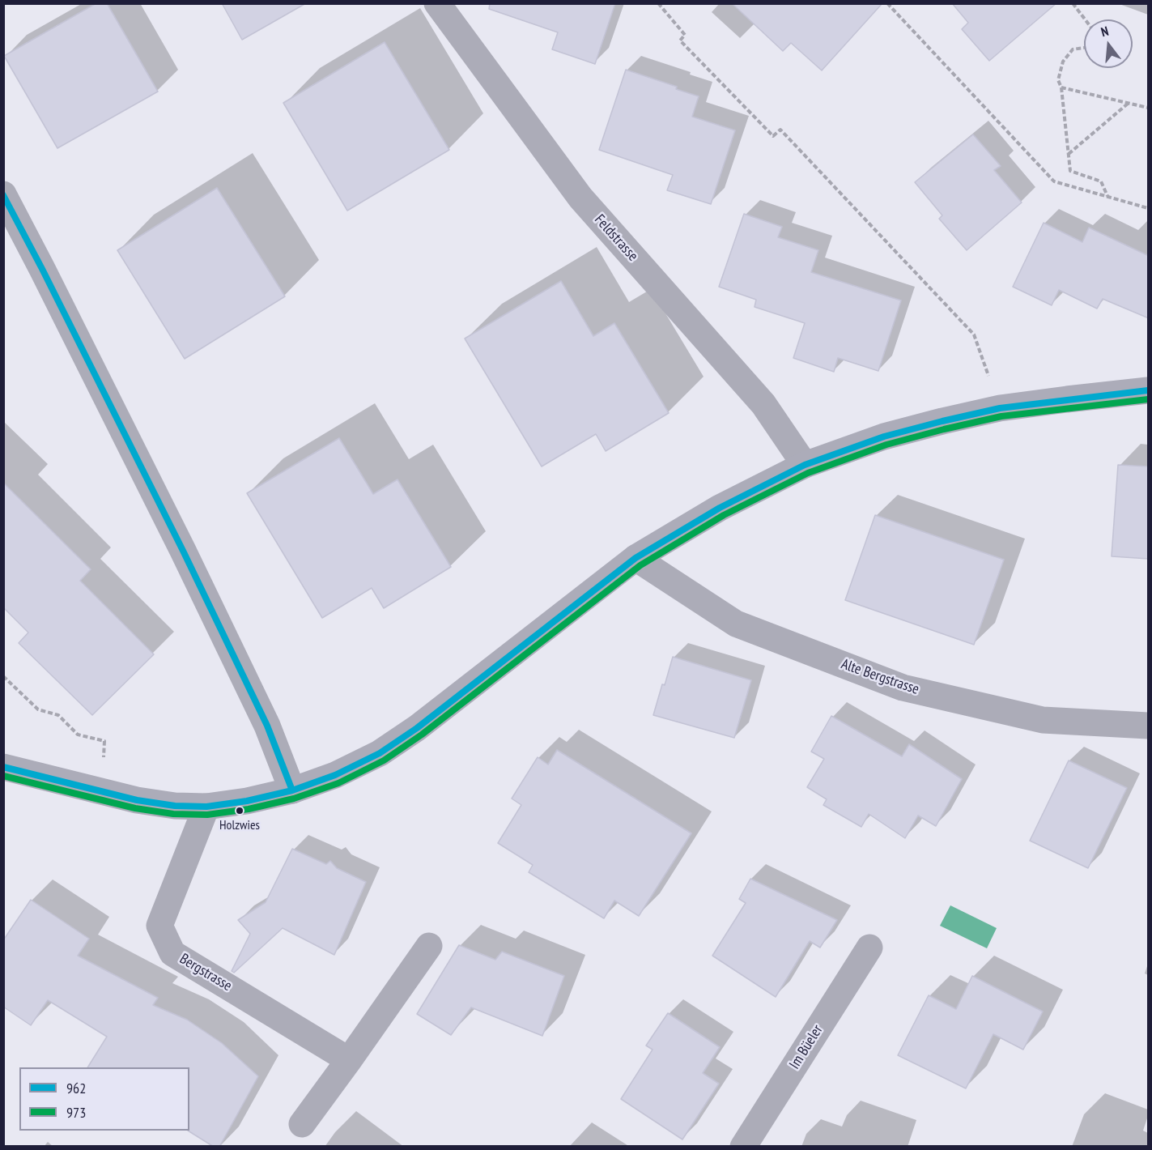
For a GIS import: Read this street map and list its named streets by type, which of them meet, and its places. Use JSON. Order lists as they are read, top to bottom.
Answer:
{
  "streets": {
    "street": [
      "Feldstrasse",
      "Alte Bergstrasse",
      "Bergstrasse",
      "Im Büeler"
    ]
  },
  "places": ["Holzwies"],
  "lines": ["transit line 962", "transit line 973"],
  "legend": ["962", "973"],
  "north": "top"
}
